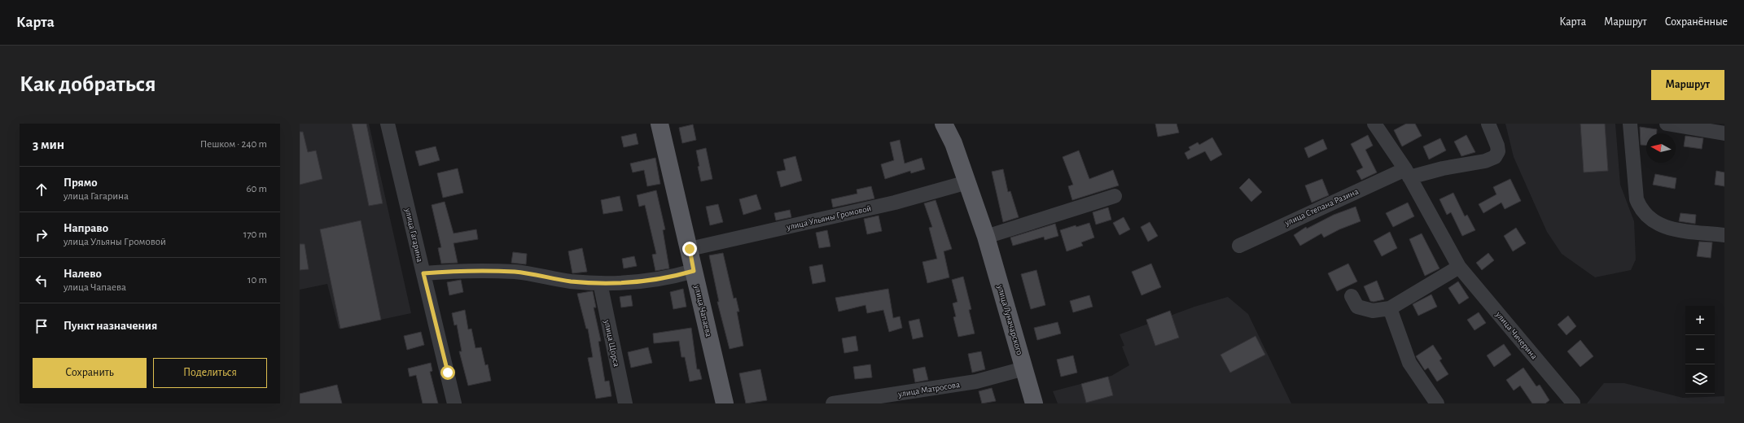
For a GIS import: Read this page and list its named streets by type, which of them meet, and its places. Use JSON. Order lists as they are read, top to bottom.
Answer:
{
  "streets": {
    "main road": ["улица Чапаева", "улица Луначарского"],
    "street": [
      "улица Степана Разина",
      "улица Ульяны Громовой",
      "улица Гагарина",
      "улица Чичерина",
      "улица Щорса",
      "улица Матросова"
    ]
  },
  "crossings": [
    ["улица Степана Разина", "улица Чичерина"],
    ["улица Ульяны Громовой", "улица Чапаева"],
    ["улица Ульяны Громовой", "улица Луначарского"],
    ["улица Луначарского", "улица Матросова"]
  ],
  "north": "left",
  "page": {
    "header": "Карта",
    "nav": ["Карта", "Маршрут", "Сохранённые"],
    "buttons": [
      "Маршрут",
      ["Сохранить", "Поделиться"]
    ],
    "title": "Как добраться",
    "heading": ["3 мин", "Пешком · 240 m"],
    "list": [
      ["Прямо", "улица Гагарина", "60 m"],
      ["Направо", "улица Ульяны Громовой", "170 m"],
      ["Налево", "улица Чапаева", "10 m"],
      "Пункт назначения"
    ],
    "map_buttons": ["+", "−"]
  }
}
